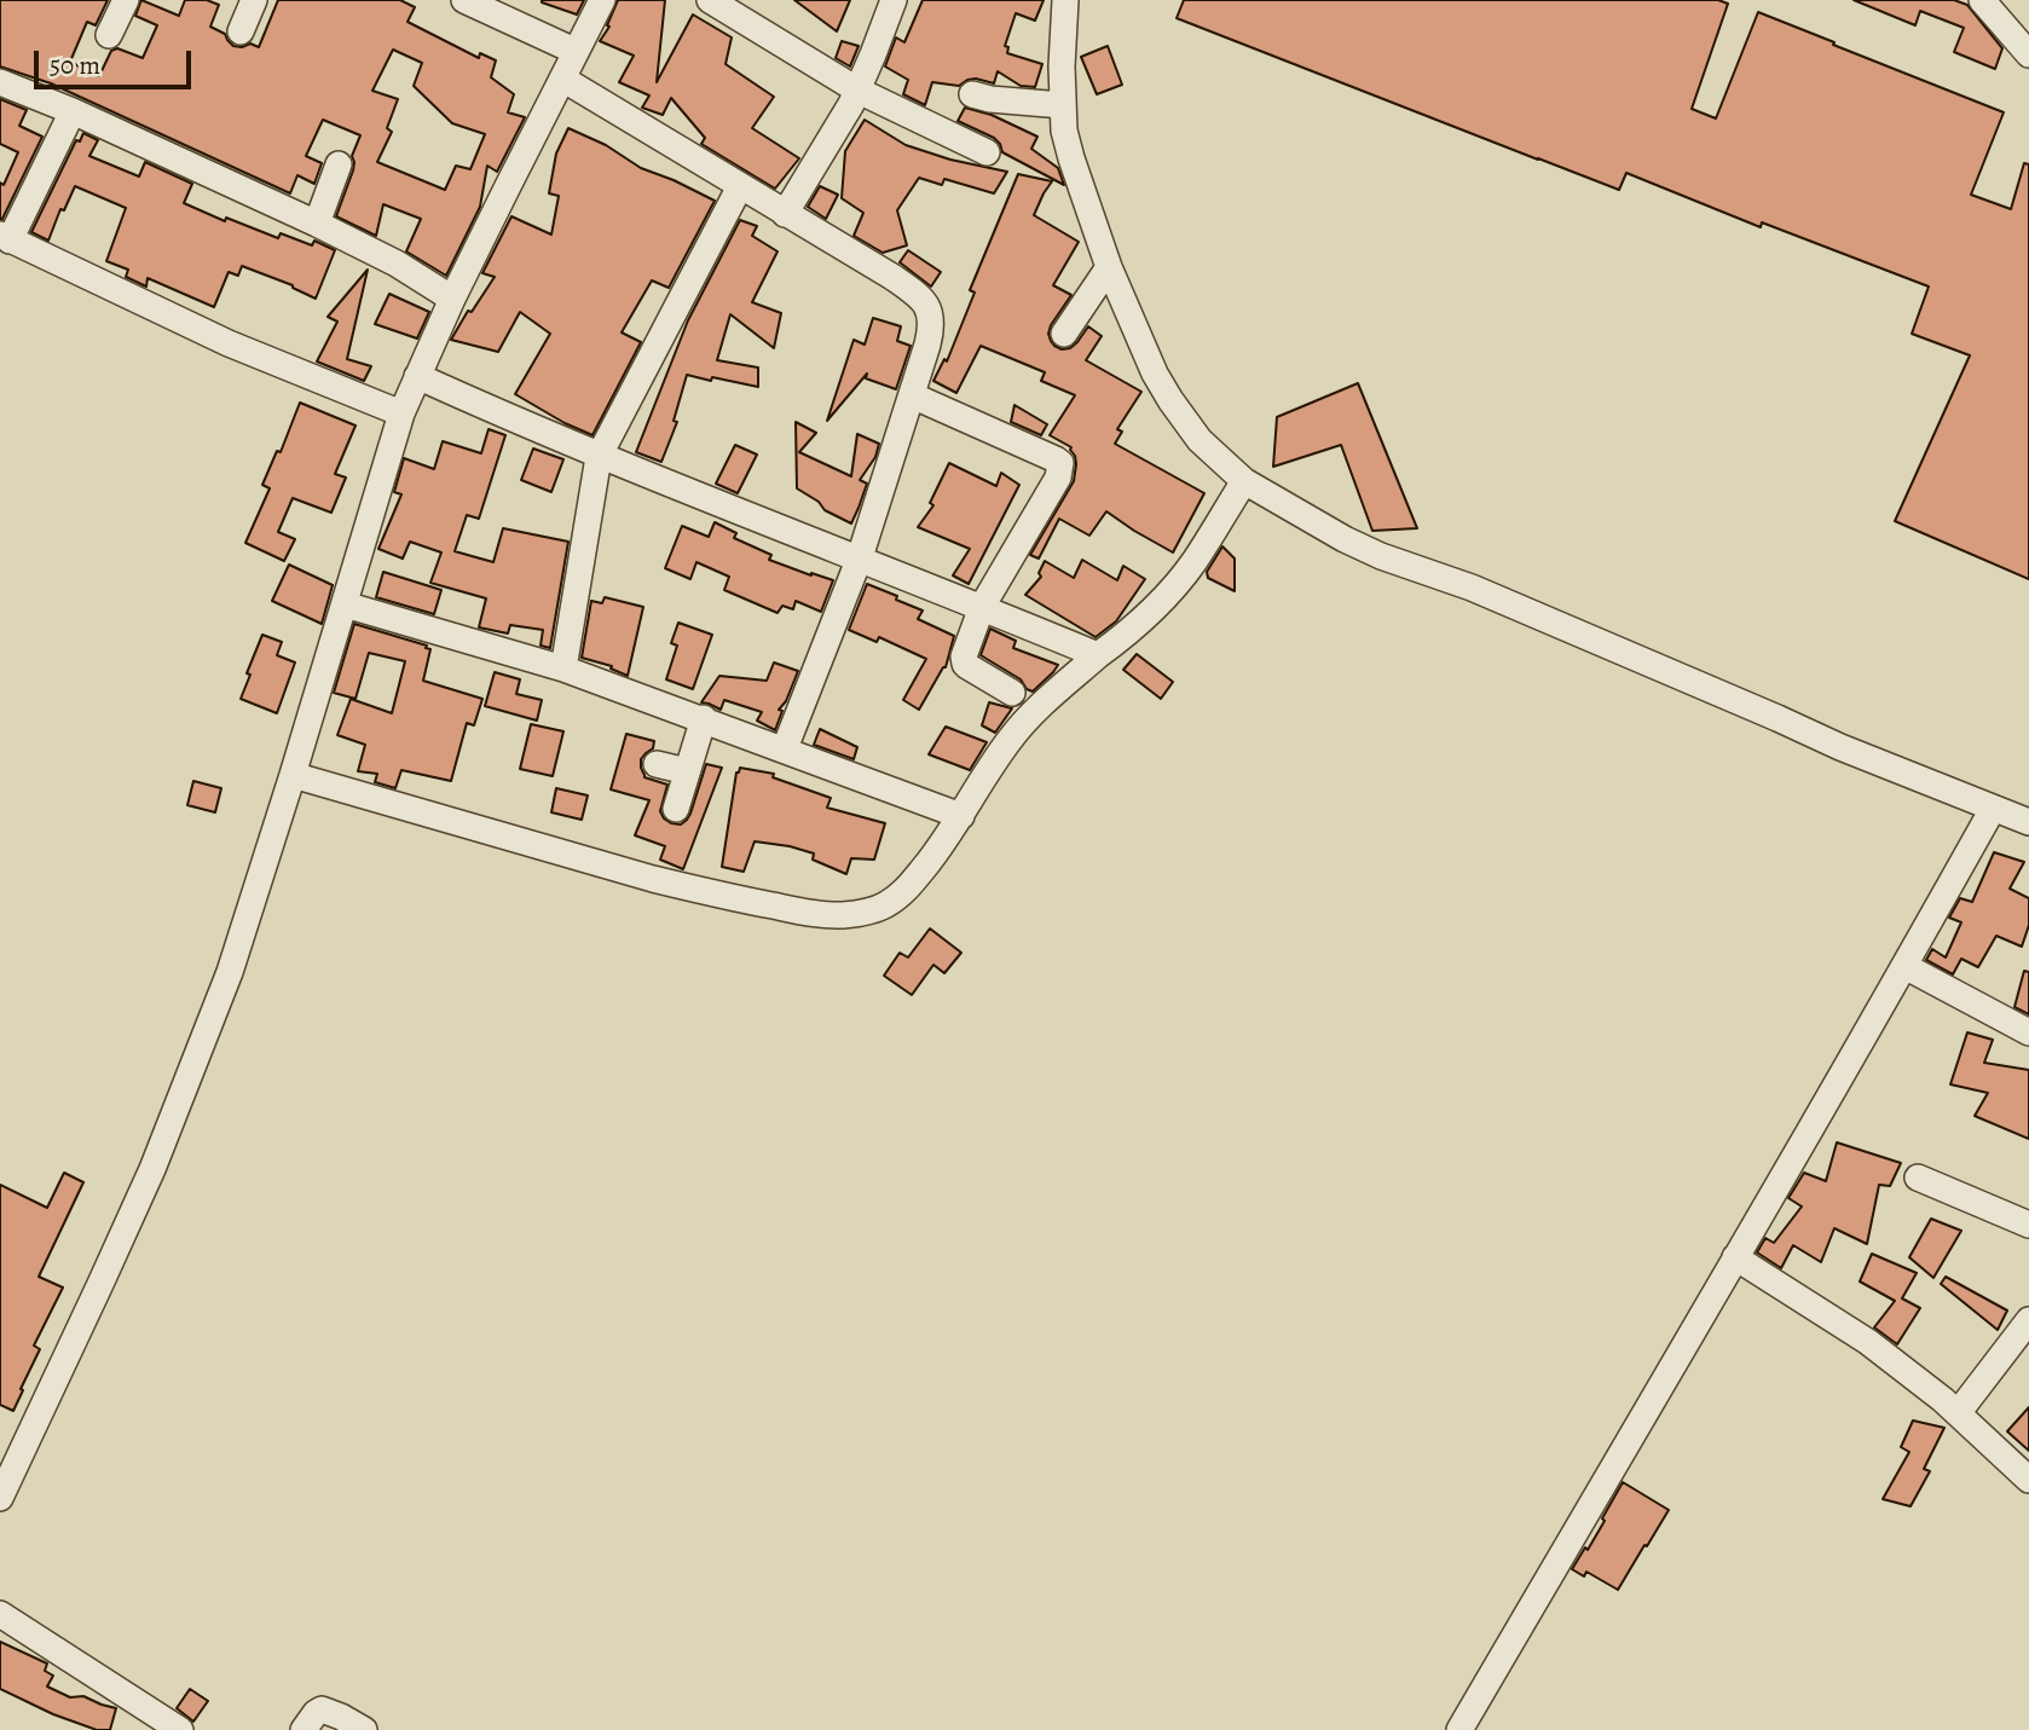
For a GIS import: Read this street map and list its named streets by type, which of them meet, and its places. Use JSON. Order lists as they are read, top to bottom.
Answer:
{
  "scale_bar": "50 m"
}
